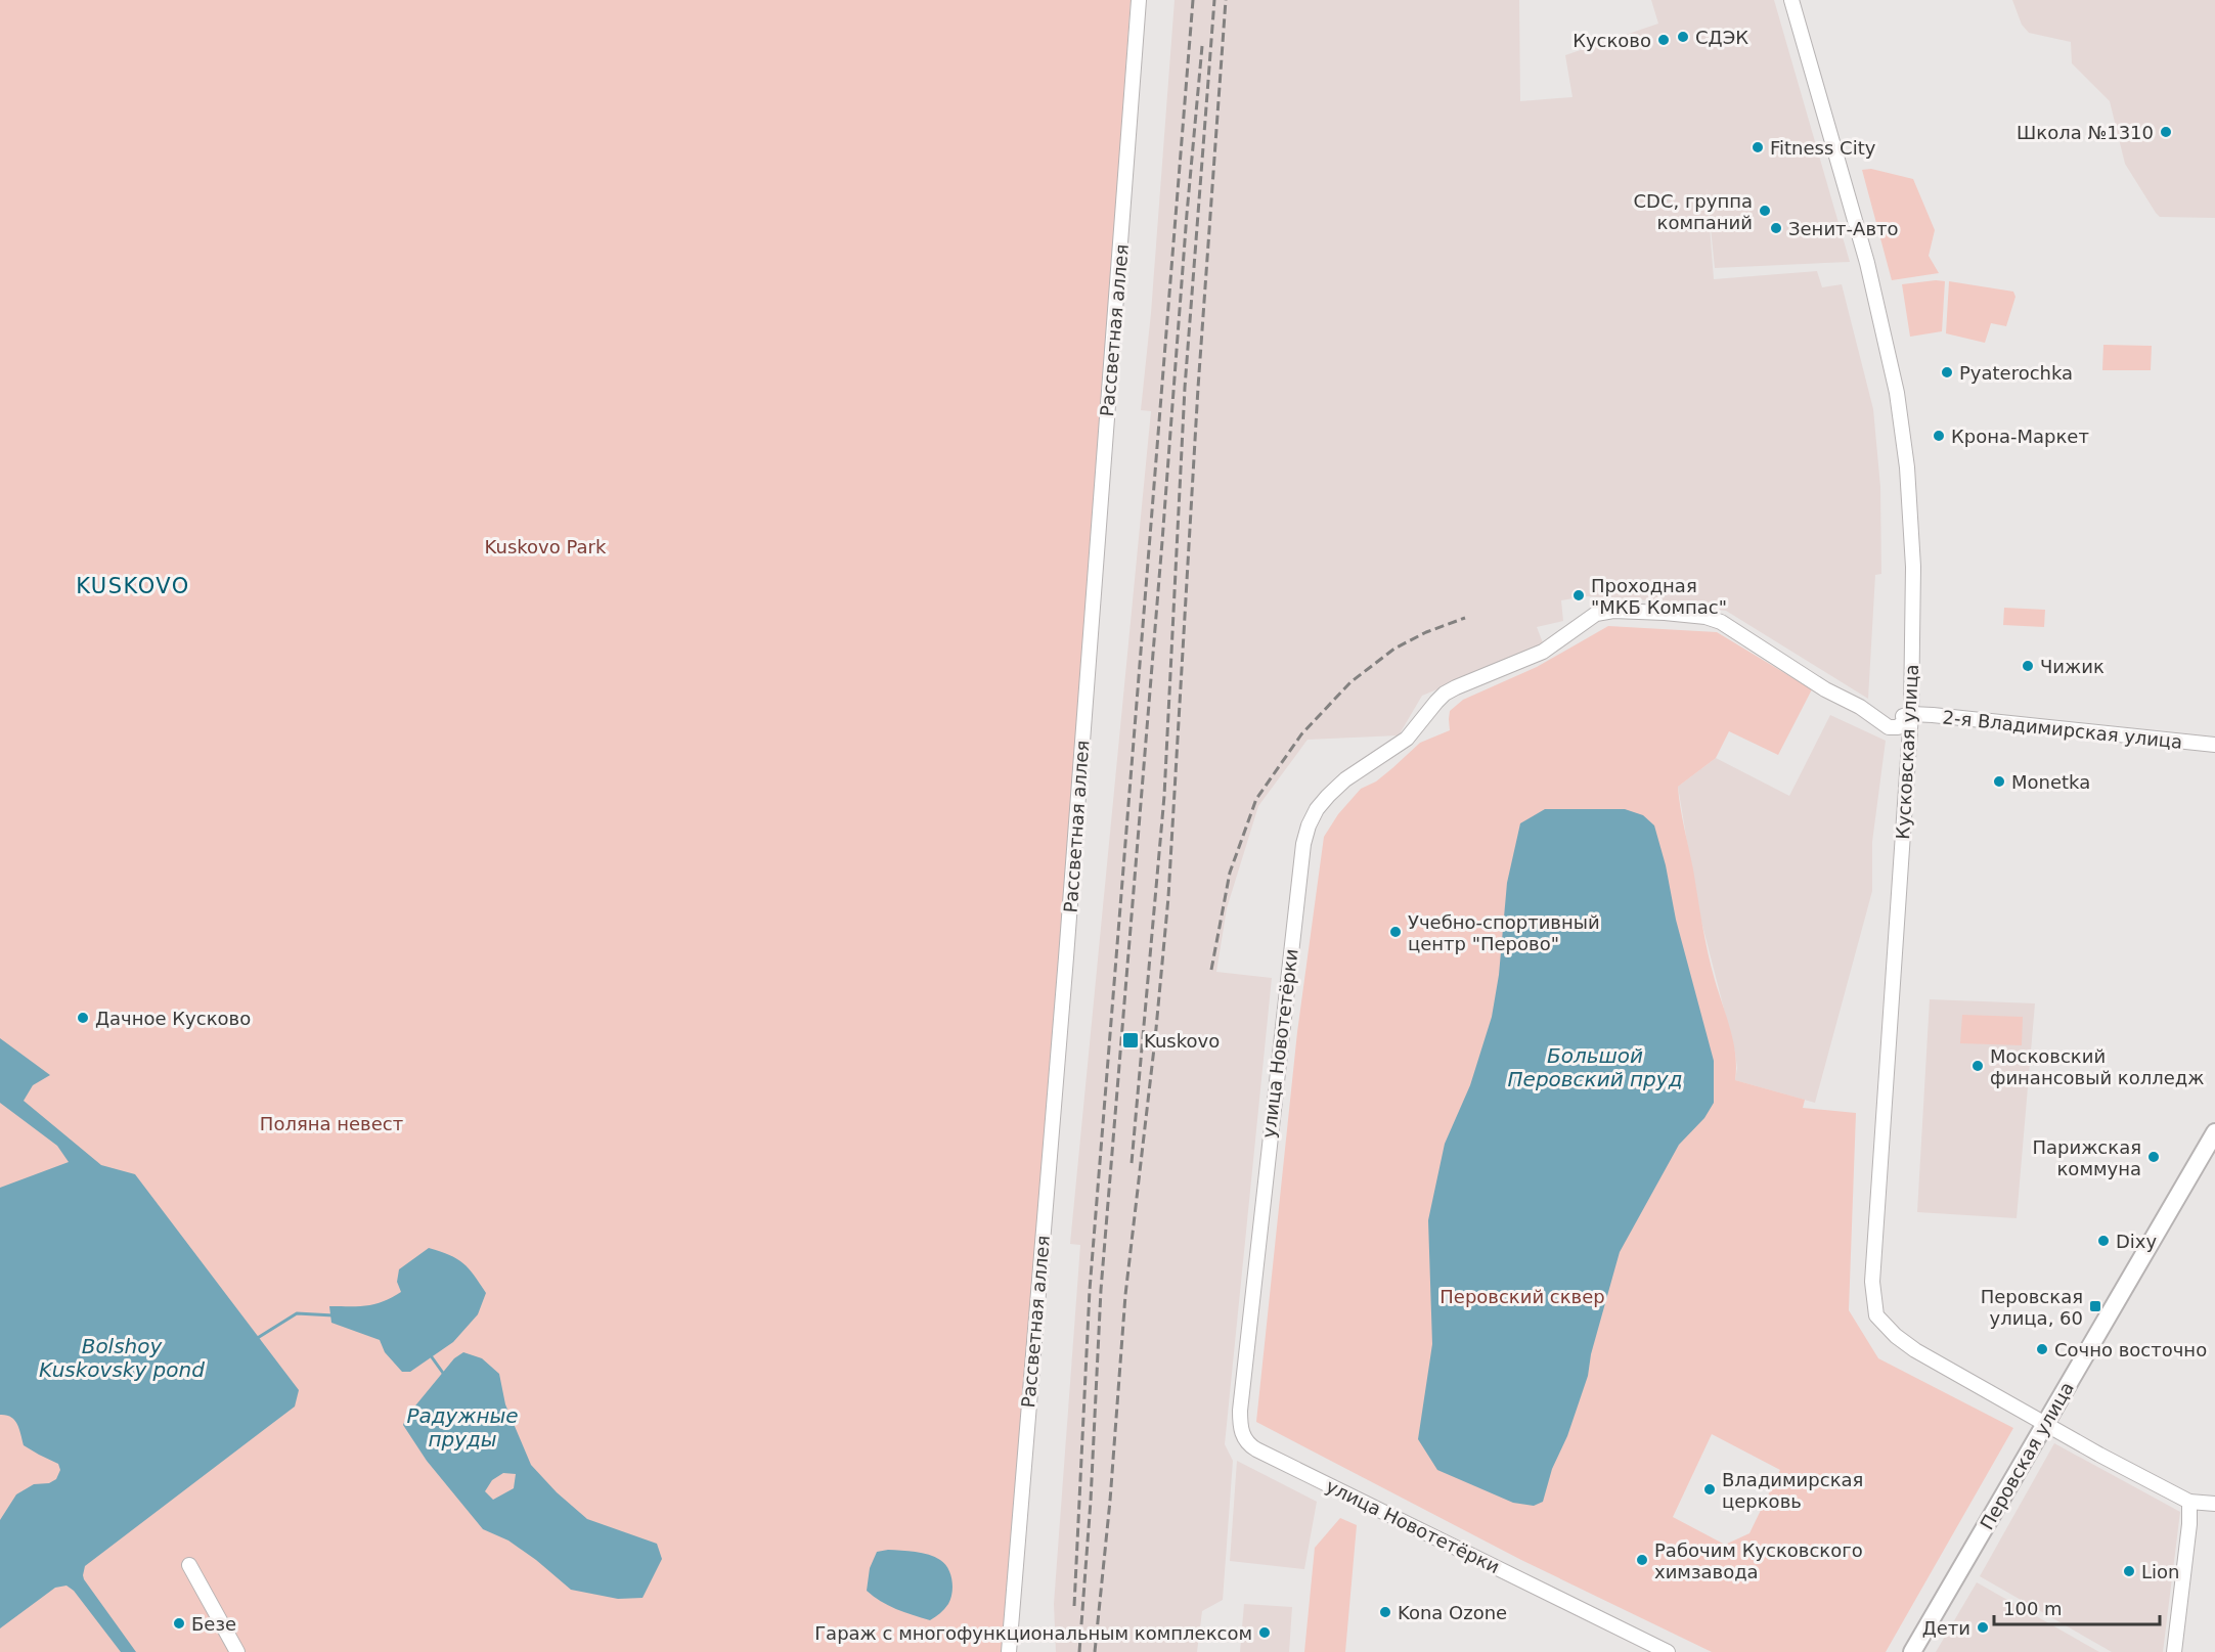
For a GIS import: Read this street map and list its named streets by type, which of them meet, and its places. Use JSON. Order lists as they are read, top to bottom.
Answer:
{
  "streets": {
    "main road": ["Перовская улица"],
    "street": [
      "Рассветная аллея",
      "2-я Владимирская улица",
      "Кусковская улица",
      "улица Новотетёрки"
    ]
  },
  "crossings": [
    ["2-я Владимирская улица", "Кусковская улица"],
    ["2-я Владимирская улица", "улица Новотетёрки"],
    ["Кусковская улица", "улица Новотетёрки"],
    ["Кусковская улица", "Перовская улица"]
  ],
  "districts": ["KUSKOVO"],
  "water": ["Большой Перовский пруд", "Bolshoy Kuskovsky pond", "Радужные пруды"],
  "parks": ["Kuskovo Park", "Поляна невест", "Перовский сквер"],
  "places": {
    "other": [
      "СДЭК",
      "Кусково",
      "Школа №1310",
      "Fitness City",
      "CDC, группа компаний",
      "Зенит-Авто",
      "Pyaterochka",
      "Крона-Маркет",
      "Проходная \"МКБ Компас\"",
      "Чижик",
      "Monetka",
      "Учебно-спортивный центр \"Перово\"",
      "Дачное Кусково",
      "Московский финансовый колледж",
      "Парижская коммуна",
      "Dixy",
      "Сочно восточно",
      "Владимирская церковь",
      "Рабочим Кусковского химзавода",
      "Lion",
      "Kona Ozone",
      "Безе",
      "Дети",
      "Гараж с многофункциональным комплексом"
    ],
    "transit": ["Kuskovo", "Перовская улица, 60"]
  },
  "scale_bar": "100 m"
}
